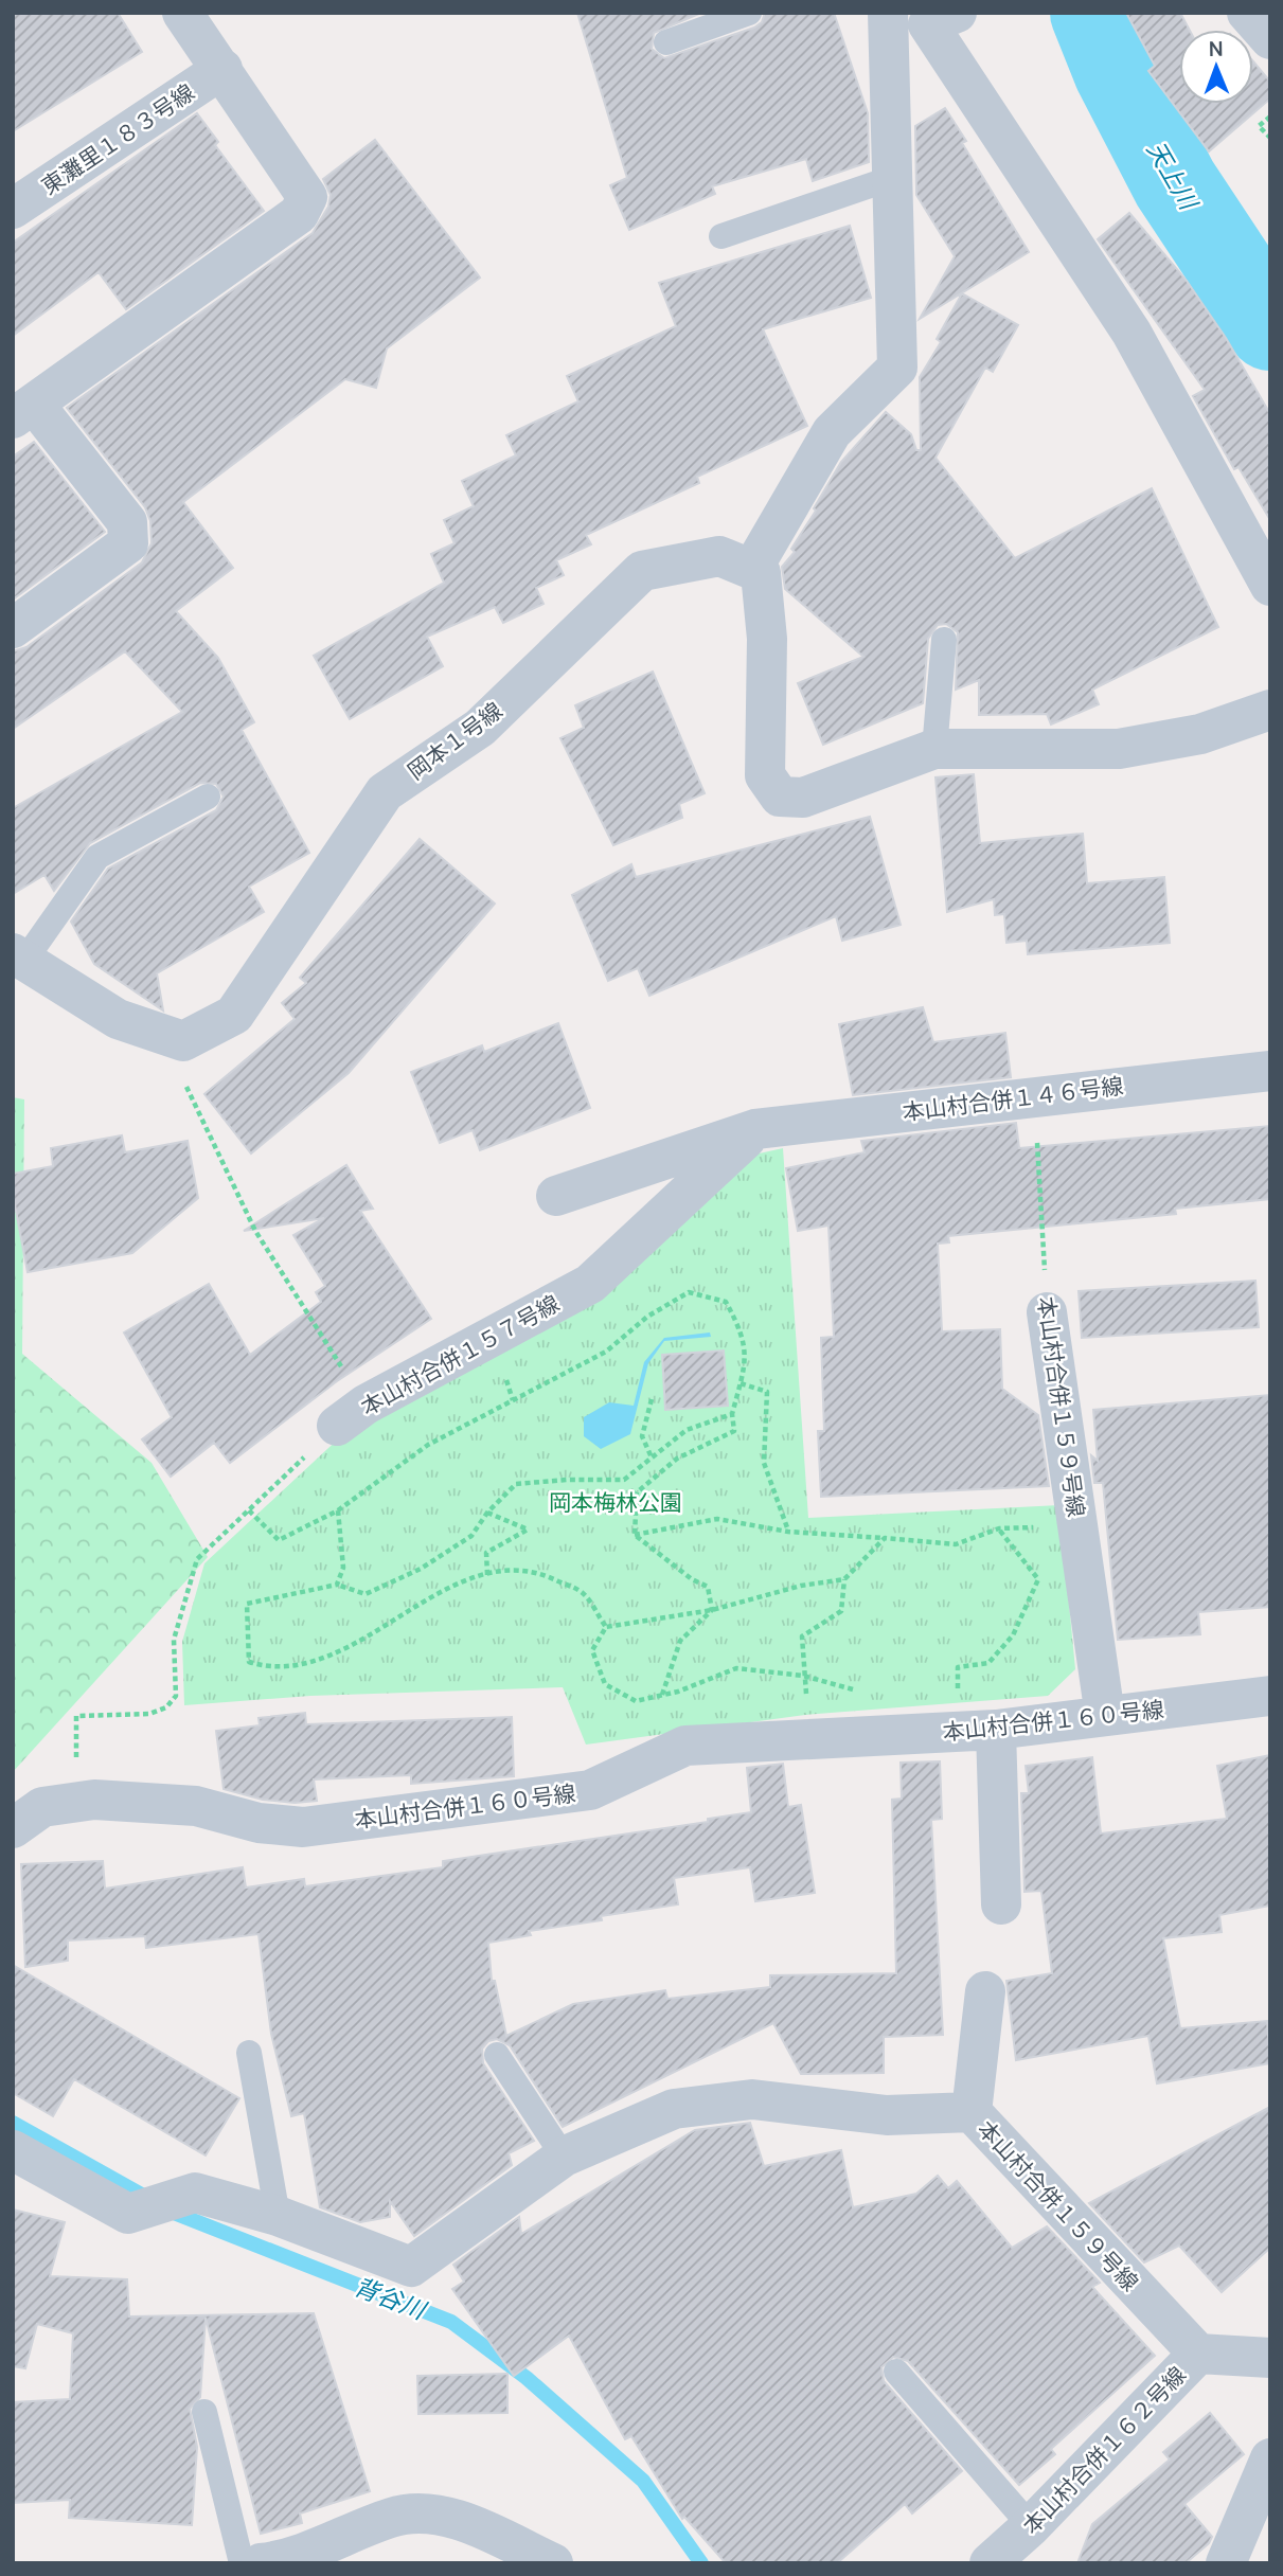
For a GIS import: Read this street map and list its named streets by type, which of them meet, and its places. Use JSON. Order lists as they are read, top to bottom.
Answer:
{
  "streets": {
    "street": [
      "東灘里１８３号線",
      "岡本１号線",
      "本山村合併１４６号線",
      "本山村合併１５７号線",
      "本山村合併１５９号線",
      "本山村合併１６０号線",
      "本山村合併１６２号線"
    ]
  },
  "crossings": [
    ["本山村合併１４６号線", "本山村合併１５７号線"],
    ["本山村合併１４６号線", "本山村合併１５９号線"],
    ["本山村合併１５７号線", "本山村合併１６０号線"],
    ["本山村合併１５９号線", "本山村合併１６０号線"],
    ["本山村合併１５９号線", "本山村合併１６２号線"]
  ],
  "water": ["天上川", "背谷川"],
  "parks": ["岡本梅林公園"],
  "north": "top"
}
